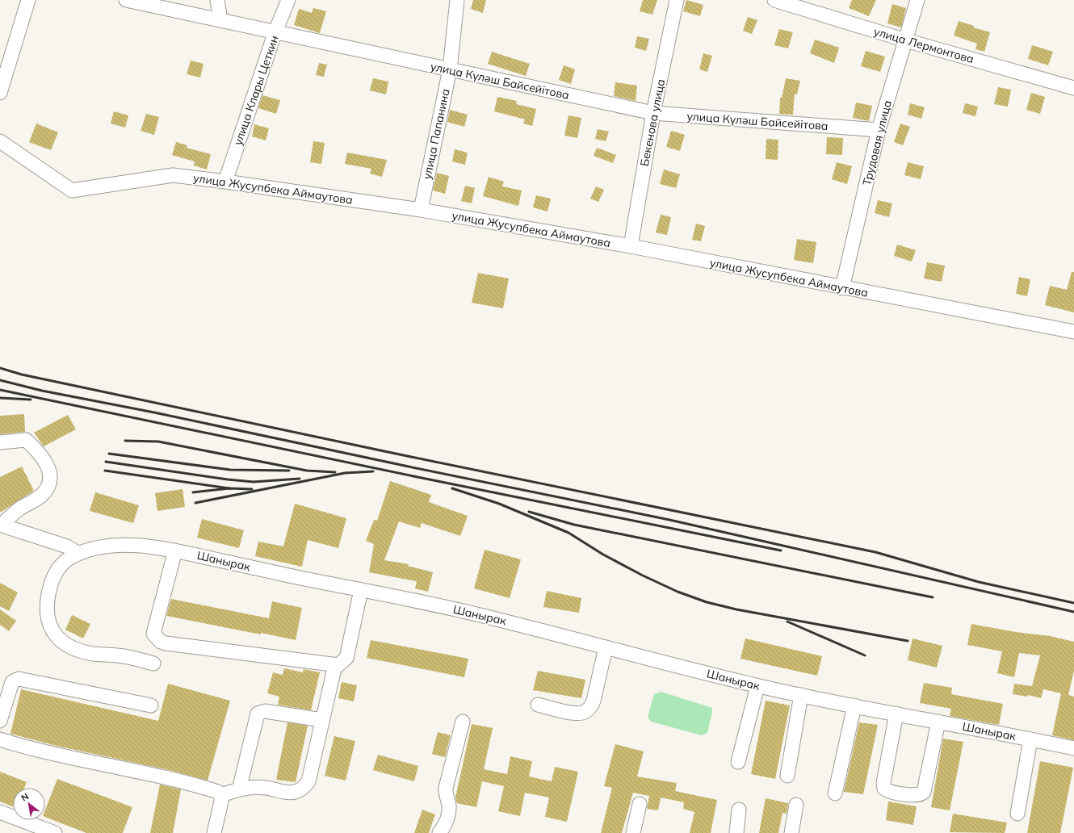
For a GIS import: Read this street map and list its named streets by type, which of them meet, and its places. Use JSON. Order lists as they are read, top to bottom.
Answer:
{
  "streets": {
    "street": [
      "улица Лермонтова",
      "улица Күләш Байсейітова",
      "улица Клары Цеткин",
      "Бекенова улица",
      "улица Папанина",
      "Трудовая улица",
      "улица Жусупбека Аймаутова",
      "Шанырак"
    ]
  },
  "crossings": [
    ["улица Лермонтова", "Трудовая улица"],
    ["улица Күләш Байсейітова", "улица Клары Цеткин"],
    ["улица Күләш Байсейітова", "Бекенова улица"],
    ["улица Күләш Байсейітова", "улица Папанина"],
    ["улица Күләш Байсейітова", "Трудовая улица"],
    ["улица Клары Цеткин", "улица Жусупбека Аймаутова"],
    ["Бекенова улица", "улица Жусупбека Аймаутова"],
    ["улица Папанина", "улица Жусупбека Аймаутова"],
    ["Трудовая улица", "улица Жусупбека Аймаутова"]
  ],
  "north": "top left"
}
